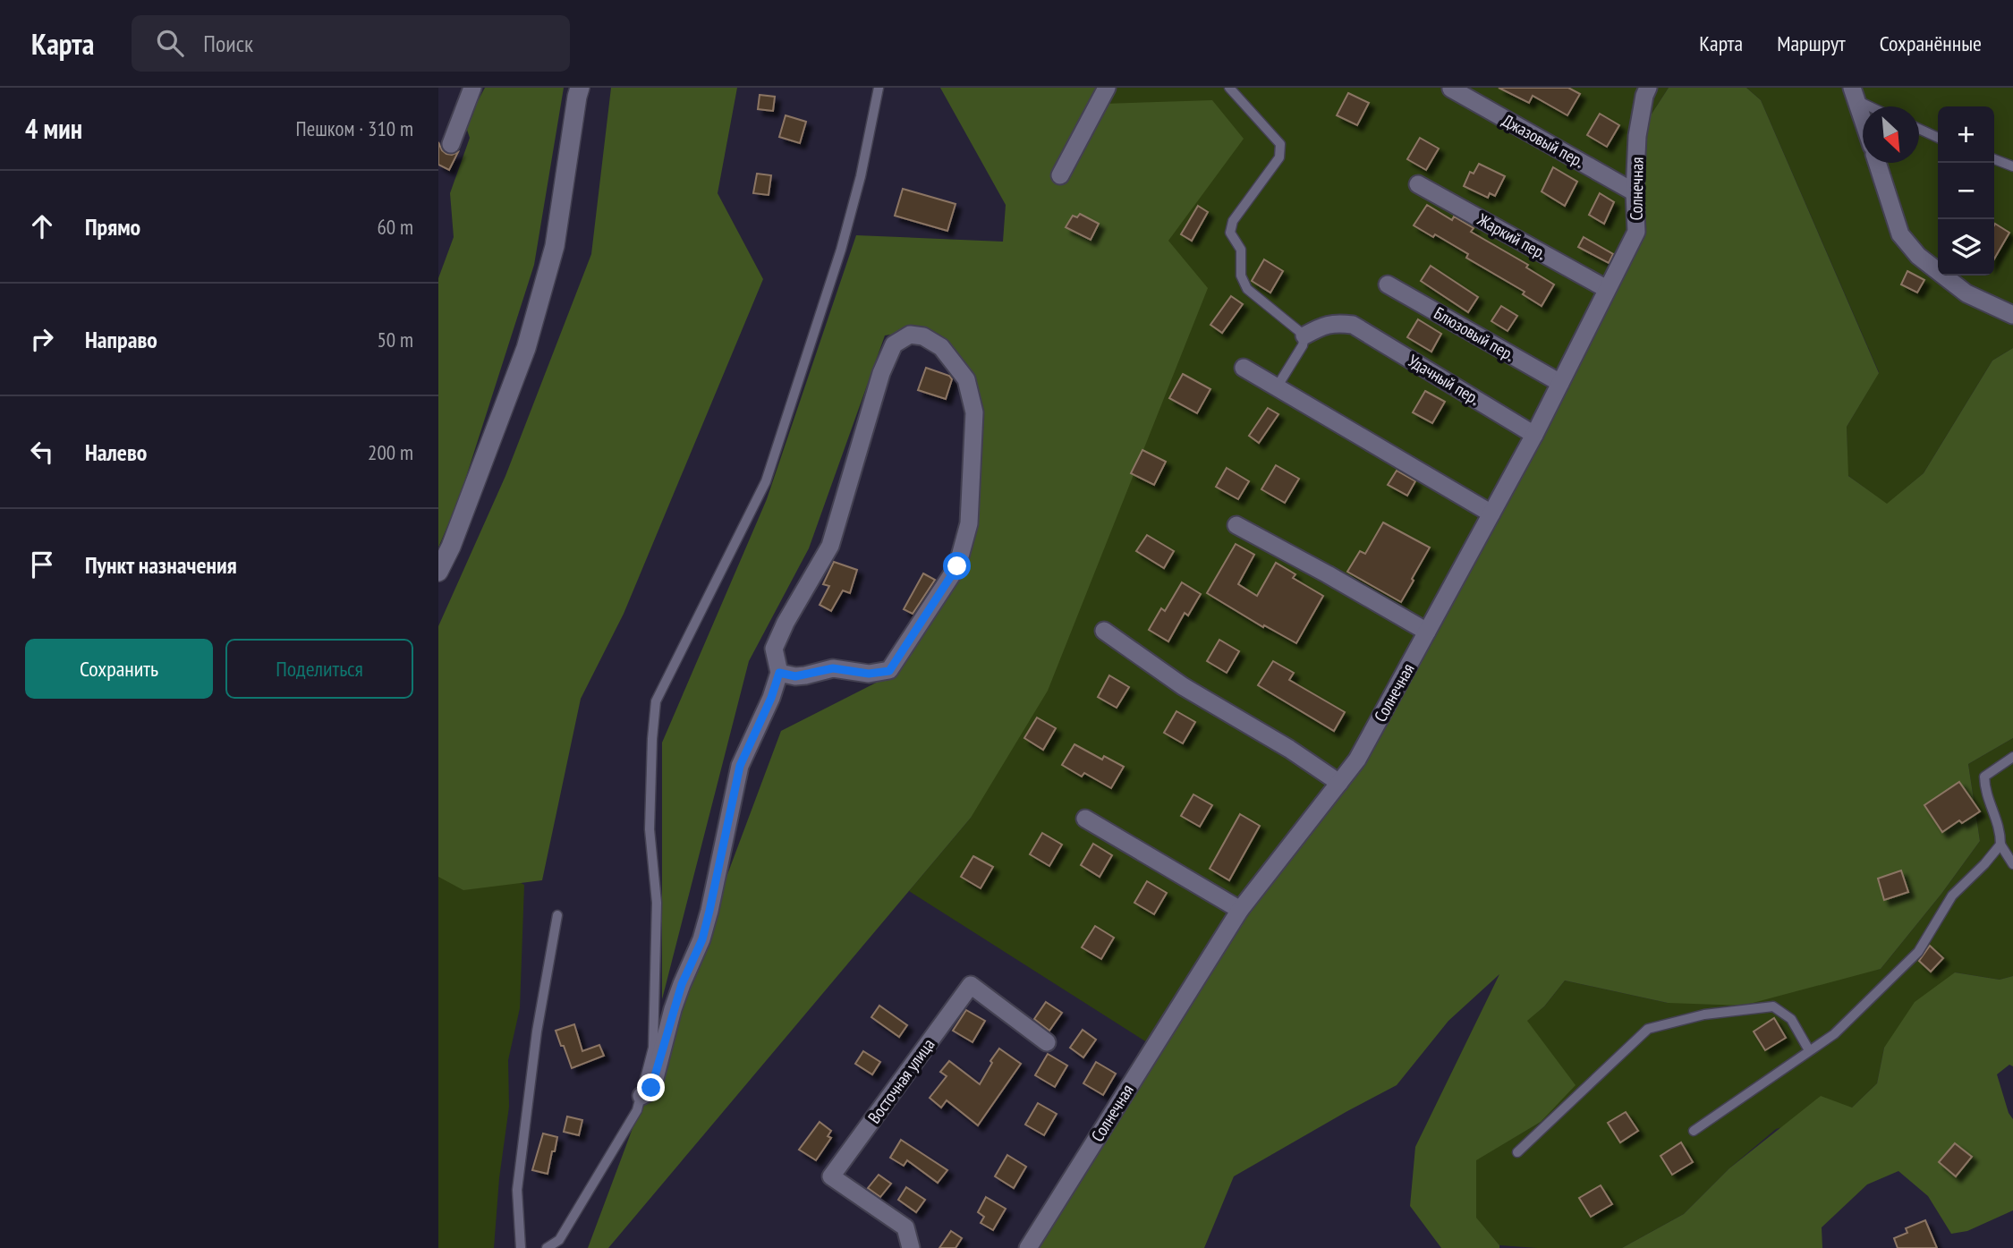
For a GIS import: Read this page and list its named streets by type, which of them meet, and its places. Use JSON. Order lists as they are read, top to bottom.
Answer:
{
  "streets": {
    "street": [
      "Джазовый пер.",
      "Солнечная",
      "Жаркий пер.",
      "Блюзовый пер.",
      "Удачный пер.",
      "Восточная улица"
    ]
  },
  "crossings": [
    ["Джазовый пер.", "Солнечная"],
    ["Солнечная", "Жаркий пер."],
    ["Солнечная", "Блюзовый пер."],
    ["Солнечная", "Удачный пер."]
  ],
  "north": "bottom right",
  "page": {
    "header": "Карта",
    "search": "Поиск",
    "nav": ["Карта", "Маршрут", "Сохранённые"],
    "heading": ["4 мин", "Пешком · 310 m"],
    "map_buttons": ["+", "−"],
    "list": [
      ["Прямо", "60 m"],
      ["Направо", "50 m"],
      ["Налево", "200 m"],
      "Пункт назначения"
    ],
    "buttons": ["Сохранить", "Поделиться"]
  }
}
